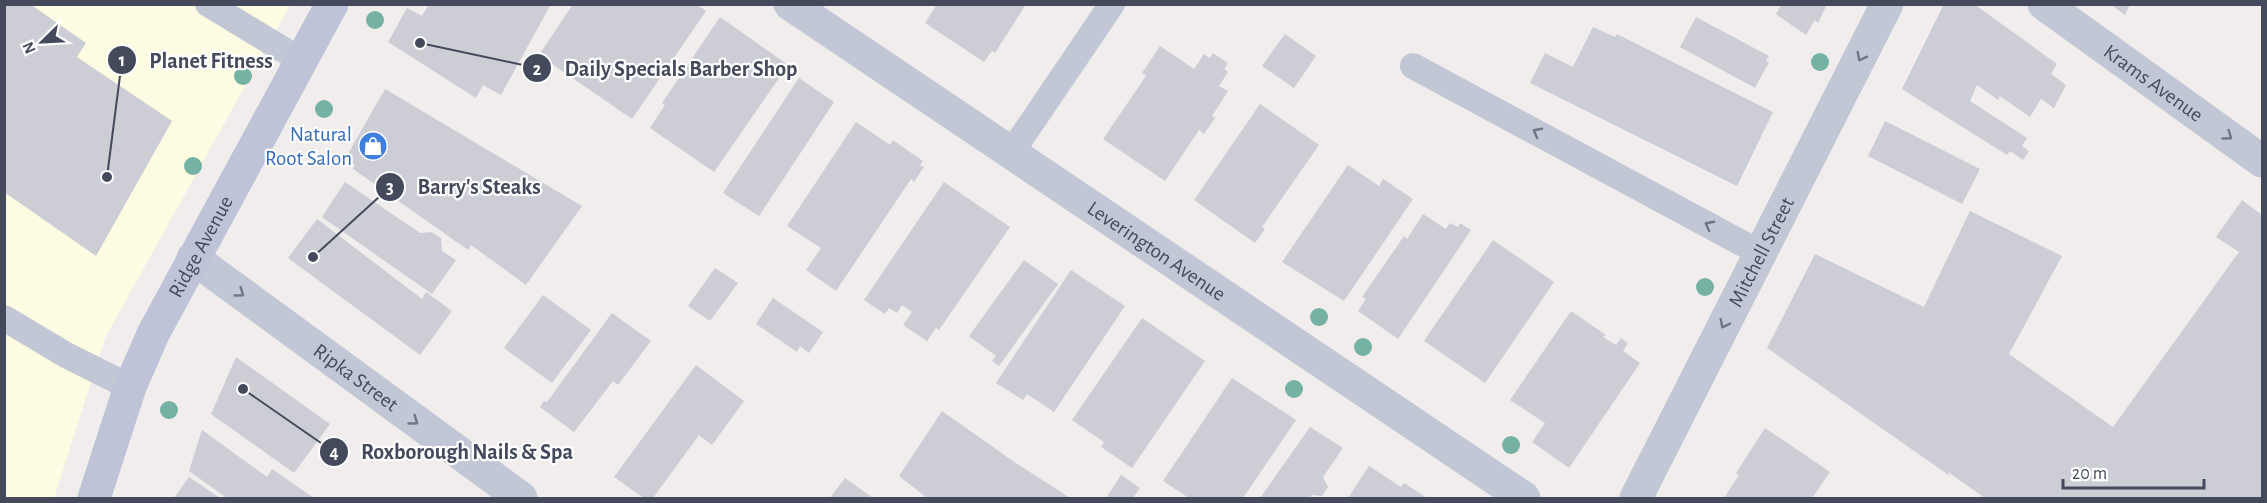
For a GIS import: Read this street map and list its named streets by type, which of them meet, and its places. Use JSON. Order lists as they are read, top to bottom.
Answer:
{
  "streets": {
    "main road": ["Ridge Avenue"],
    "street": [
      "Krams Avenue",
      "Leverington Avenue",
      "Mitchell Street",
      "Ripka Street"
    ]
  },
  "crossings": [
    ["Ridge Avenue", "Ripka Street"]
  ],
  "one_way": ["Krams Avenue", "Mitchell Street", "Ripka Street"],
  "places": {
    "other": [
      "Daily Specials Barber Shop",
      "Planet Fitness",
      "Barry's Steaks",
      "Roxborough Nails & Spa"
    ],
    "shop": ["Natural Root Salon"]
  },
  "scale_bar": "20 m",
  "north": "bottom left"
}
